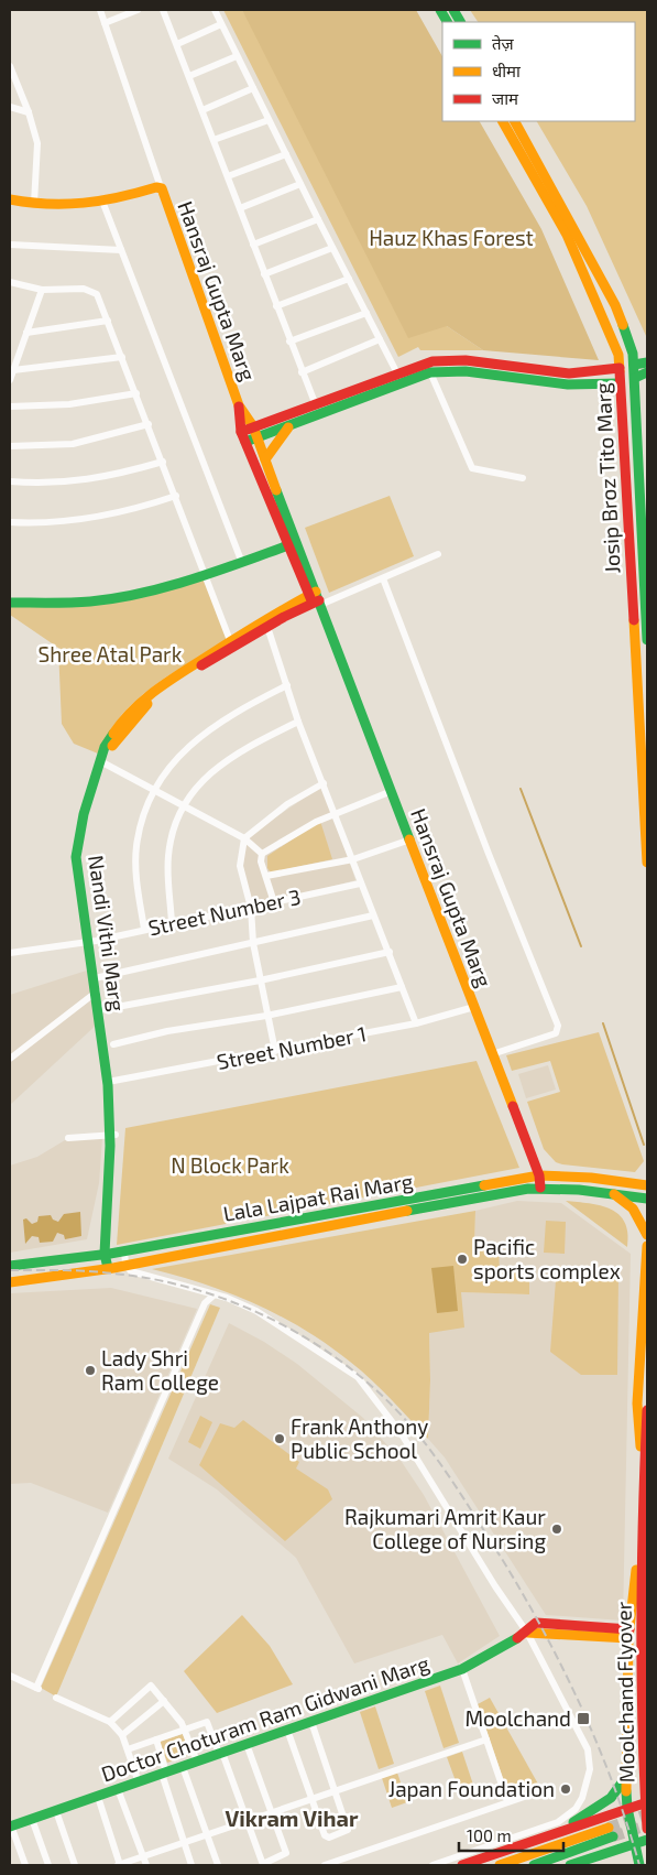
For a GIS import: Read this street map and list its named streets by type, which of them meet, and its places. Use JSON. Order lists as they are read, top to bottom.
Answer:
{
  "streets": {
    "main road": [
      "Hansraj Gupta Marg",
      "Josip Broz Tito Marg",
      "Nandi Vithi Marg",
      "Lala Lajpat Rai Marg",
      "Moolchand Flyover",
      "Doctor Choturam Ram Gidwani Marg"
    ],
    "street": ["Street Number 3", "Street Number 1"]
  },
  "crossings": [
    ["Hansraj Gupta Marg", "Nandi Vithi Marg"],
    ["Hansraj Gupta Marg", "Street Number 1"],
    ["Hansraj Gupta Marg", "Lala Lajpat Rai Marg"],
    ["Street Number 3", "Nandi Vithi Marg"],
    ["Nandi Vithi Marg", "Street Number 1"],
    ["Nandi Vithi Marg", "Lala Lajpat Rai Marg"]
  ],
  "districts": ["Vikram Vihar"],
  "parks": ["Hauz Khas Forest", "Shree Atal Park", "N Block Park"],
  "places": {
    "other": [
      "Pacific sports complex",
      "Lady Shri Ram College",
      "Frank Anthony Public School",
      "Rajkumari Amrit Kaur College of Nursing",
      "Japan Foundation"
    ],
    "transit": ["Moolchand"]
  },
  "legend": ["तेज़", "धीमा", "जाम"],
  "scale_bar": "100 m"
}
